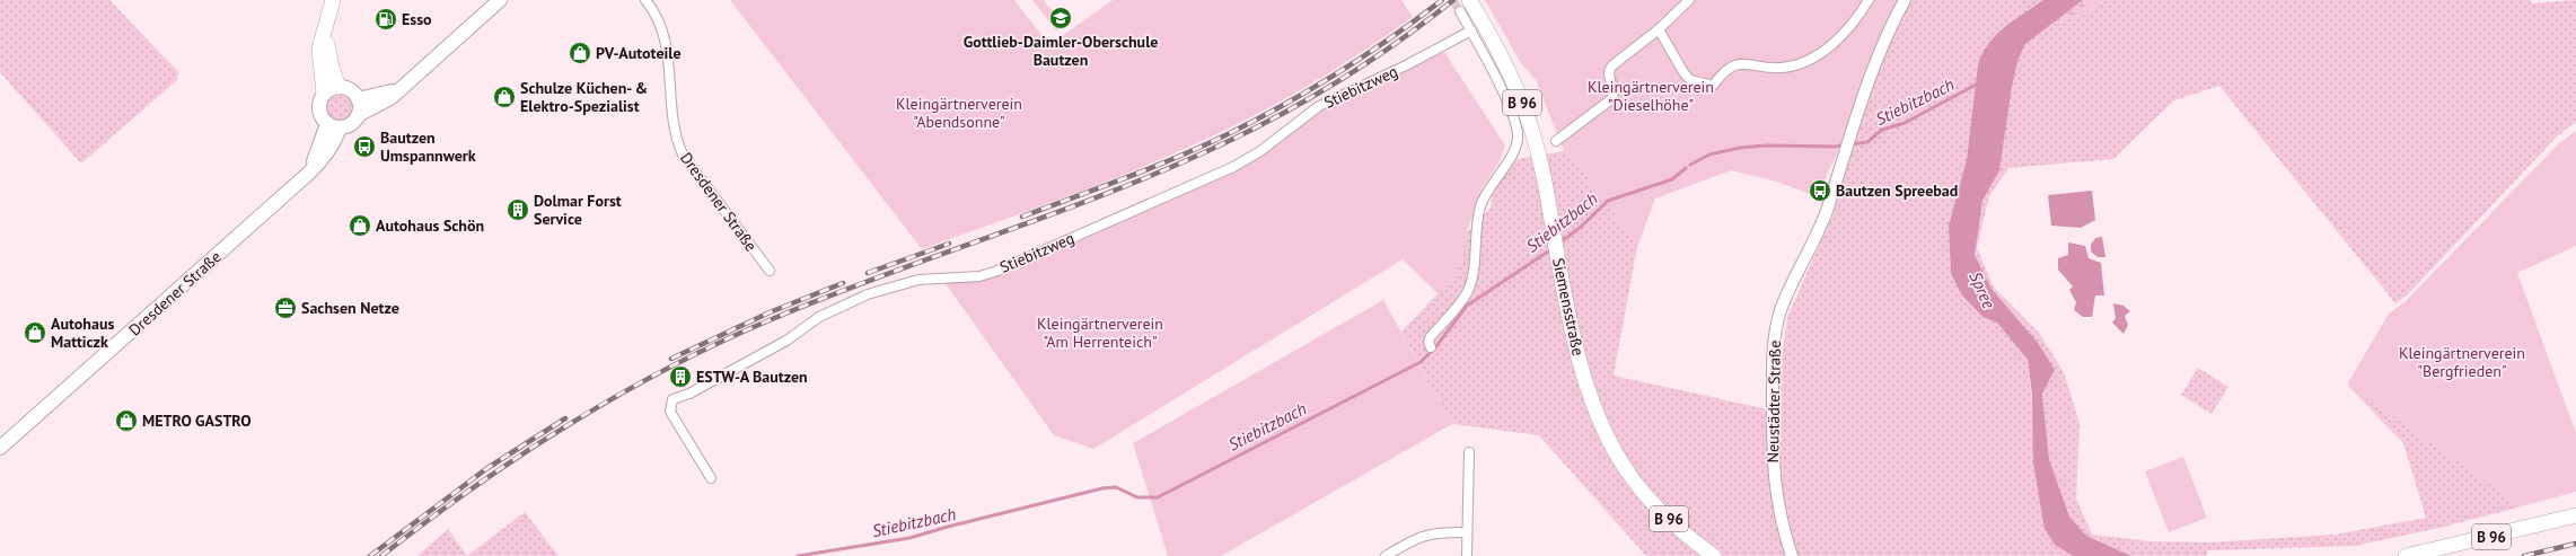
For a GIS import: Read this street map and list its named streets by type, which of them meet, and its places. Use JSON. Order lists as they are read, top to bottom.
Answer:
{
  "streets": {
    "main road": ["B 96", "Dresdener Straße", "Siemensstraße"],
    "street": ["Stiebitzweg", "Neustädter Straße"]
  },
  "water": ["Stiebitzbach", "Spree"],
  "parks": [
    "Kleingärtnerverein \"Dieselhöhe\"",
    "Kleingärtnerverein \"Abendsonne\"",
    "Kleingärtnerverein \"Am Herrenteich\"",
    "Kleingärtnerverein \"Bergfrieden\""
  ],
  "places": {
    "school or university": ["Gottlieb-Daimler-Oberschule Bautzen"],
    "fuel station": ["Esso"],
    "shop": [
      "PV-Autoteile",
      "Schulze Küchen- & Elektro-Spezialist",
      "Autohaus Schön",
      "Autohaus Matticzk",
      "METRO GASTRO"
    ],
    "bus stop": ["Bautzen Umspannwerk", "Bautzen Spreebad"],
    "building": ["Dolmar Forst Service", "ESTW-A Bautzen"],
    "office": ["Sachsen Netze"]
  }
}
